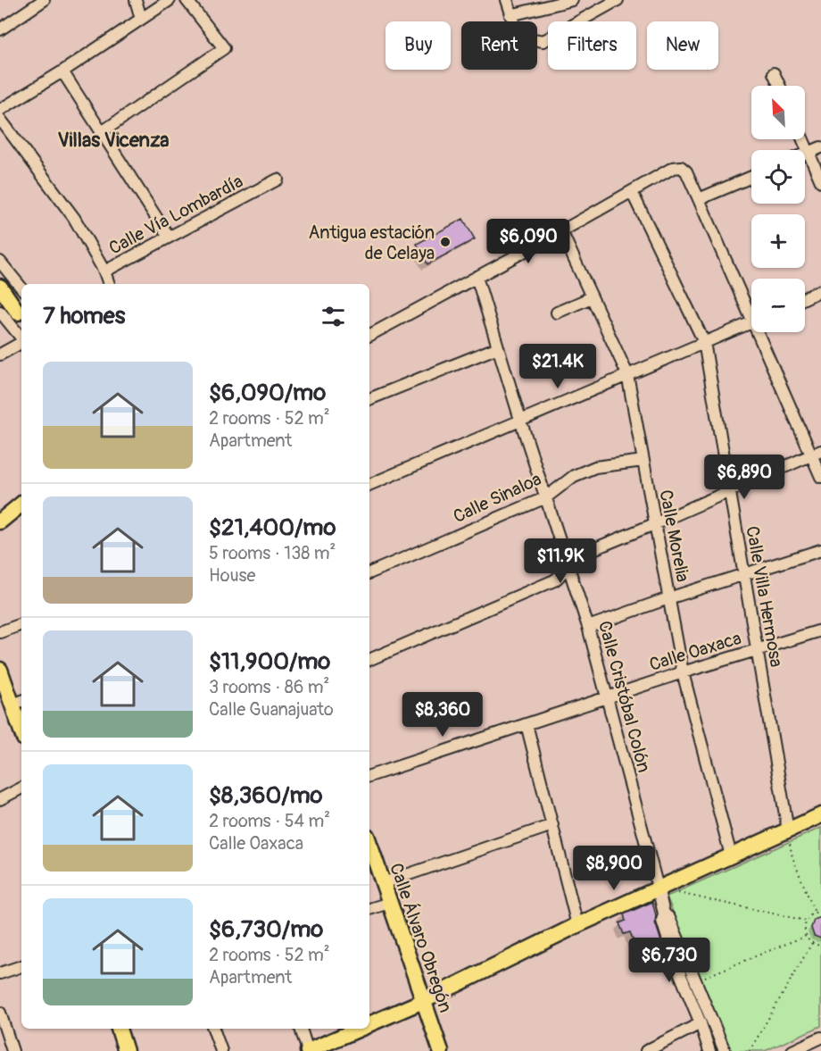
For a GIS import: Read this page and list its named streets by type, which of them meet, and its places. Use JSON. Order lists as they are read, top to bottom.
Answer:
{
  "streets": {
    "main road": ["Calle Álvaro Obregón"],
    "street": [
      "Calle Vía Lombardía",
      "Calle Sinaloa",
      "Calle Morelia",
      "Calle Villa Hermosa",
      "Calle Oaxaca",
      "Calle Cristóbal Colón"
    ]
  },
  "crossings": [
    ["Calle Sinaloa", "Calle Morelia"],
    ["Calle Sinaloa", "Calle Cristóbal Colón"],
    ["Calle Morelia", "Calle Oaxaca"],
    ["Calle Villa Hermosa", "Calle Oaxaca"],
    ["Calle Oaxaca", "Calle Cristóbal Colón"]
  ],
  "districts": ["Villas Vicenza"],
  "places": ["Antigua estación de Celaya"],
  "north": "top left",
  "page": {
    "chip": [
      "Buy",
      "Rent",
      "Filters",
      "New"
    ],
    "map_buttons": ["+", "−"],
    "price": [
      "$6,090",
      "$21.4K",
      "$6,890",
      "$11.9K",
      "$8,360",
      "$8,900",
      "$6,730"
    ],
    "heading": "7 homes",
    "list": [
      {
        "name": "$6,090/mo",
        "note": "2 rooms · 52 m² · Apartment"
      },
      {
        "name": "$21,400/mo",
        "note": "5 rooms · 138 m² · House"
      },
      {
        "name": "$11,900/mo",
        "note": "3 rooms · 86 m² · Calle Guanajuato"
      },
      {
        "name": "$8,360/mo",
        "note": "2 rooms · 54 m² · Calle Oaxaca"
      },
      {
        "name": "$6,730/mo",
        "note": "2 rooms · 52 m² · Apartment"
      }
    ]
  }
}
